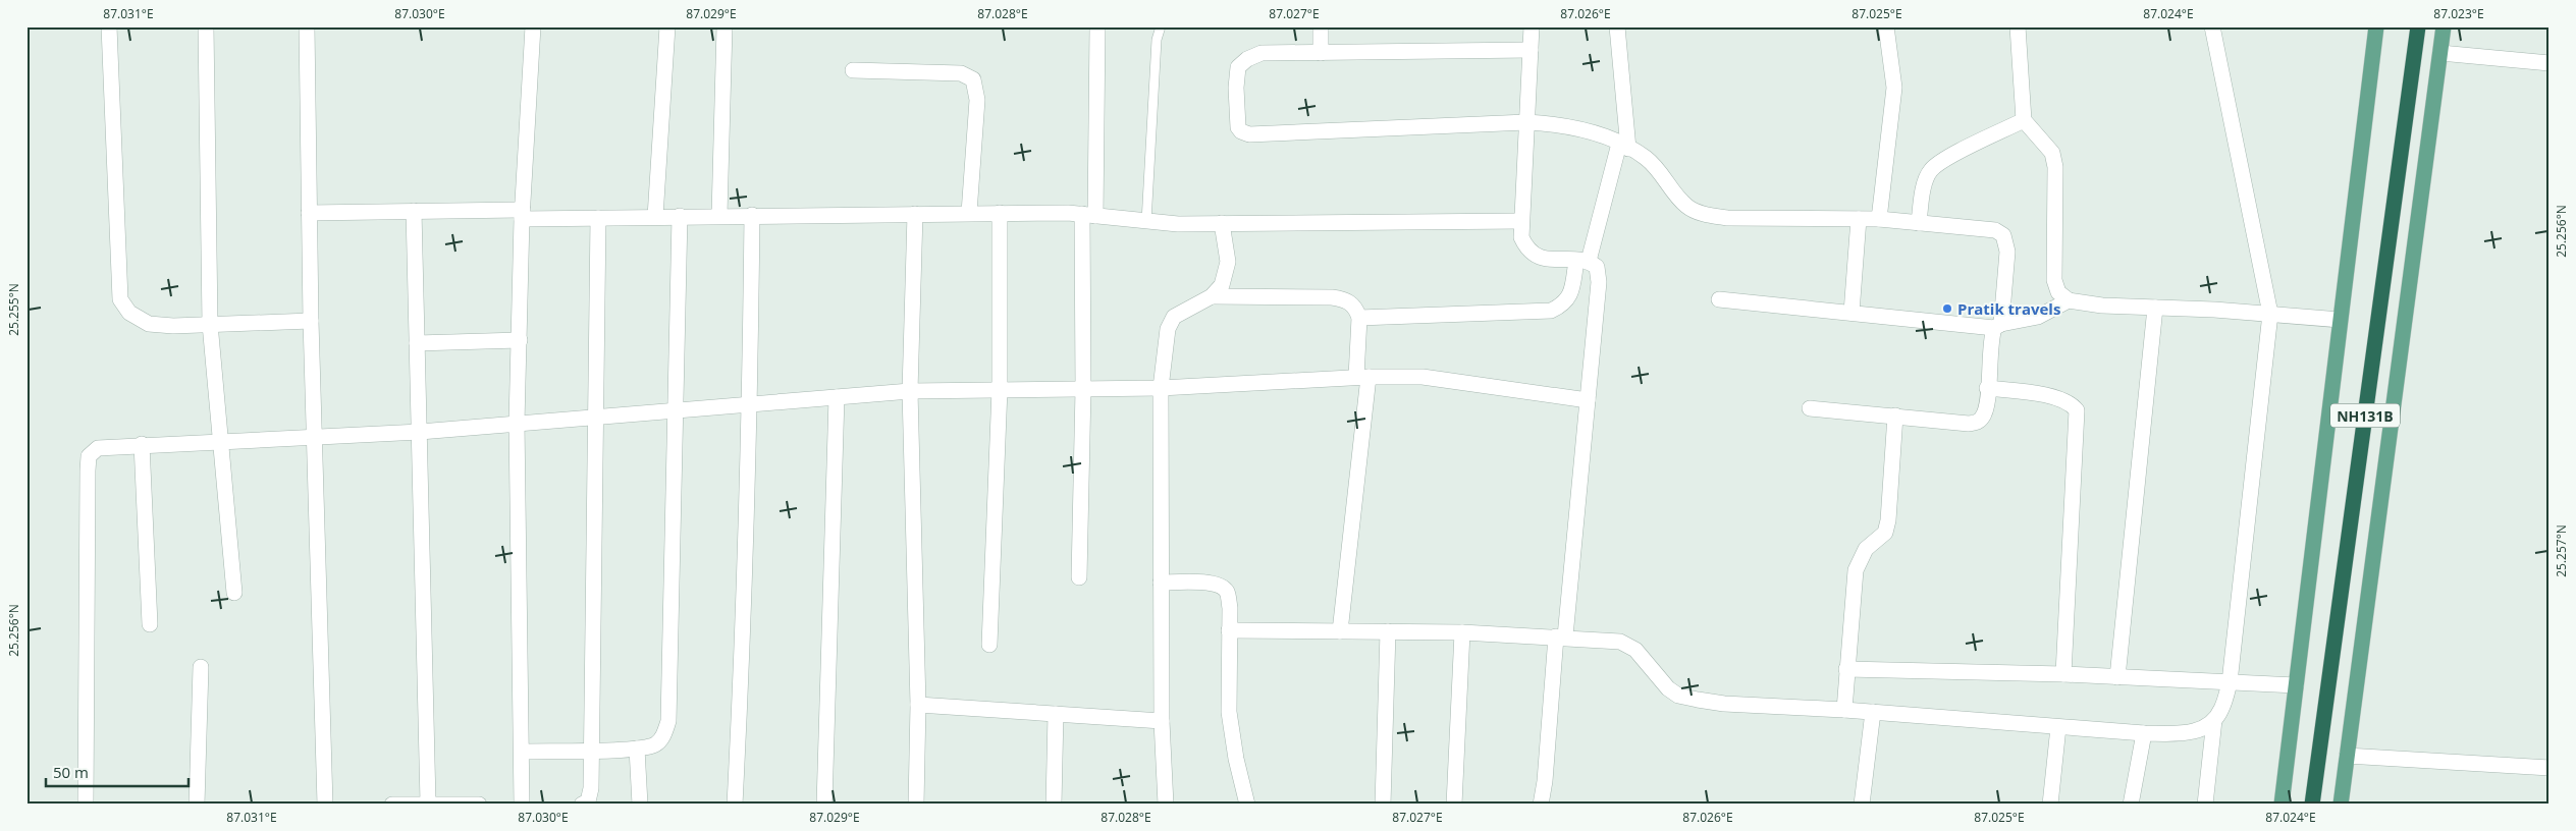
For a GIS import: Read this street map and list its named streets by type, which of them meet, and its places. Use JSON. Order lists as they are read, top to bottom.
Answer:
{
  "streets": {
    "highway": ["NH131B"]
  },
  "places": ["Pratik travels"],
  "scale_bar": "50 m",
  "coordinates": [
    "87.031°E",
    "87.030°E",
    "87.029°E",
    "87.028°E",
    "87.027°E",
    "87.026°E",
    "87.025°E",
    "87.024°E",
    "87.023°E",
    "25.256°N",
    "25.255°N",
    "25.257°N"
  ]
}
